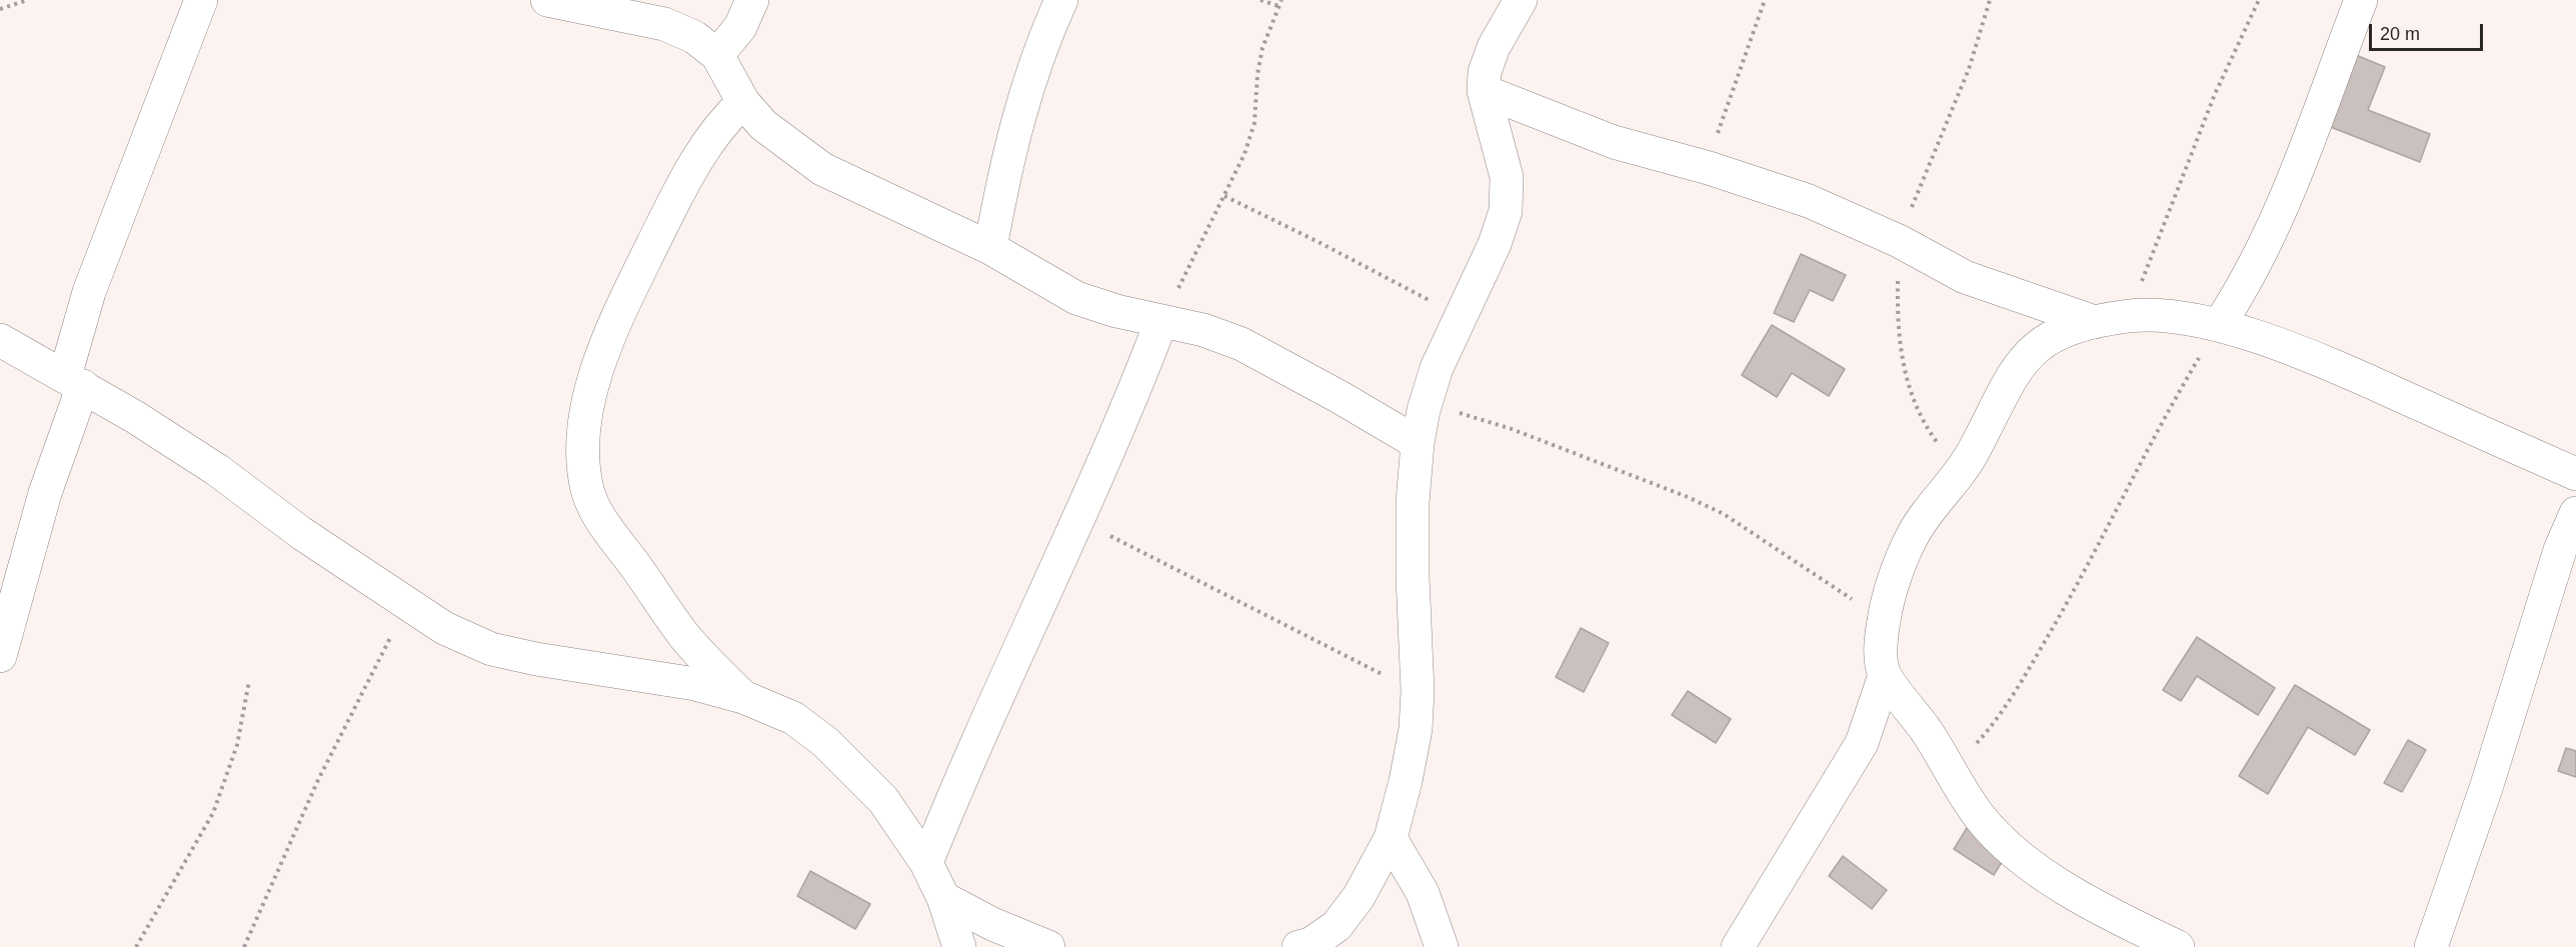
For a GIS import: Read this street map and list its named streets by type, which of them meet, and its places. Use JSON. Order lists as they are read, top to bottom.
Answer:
{
  "scale_bar": "20 m"
}
